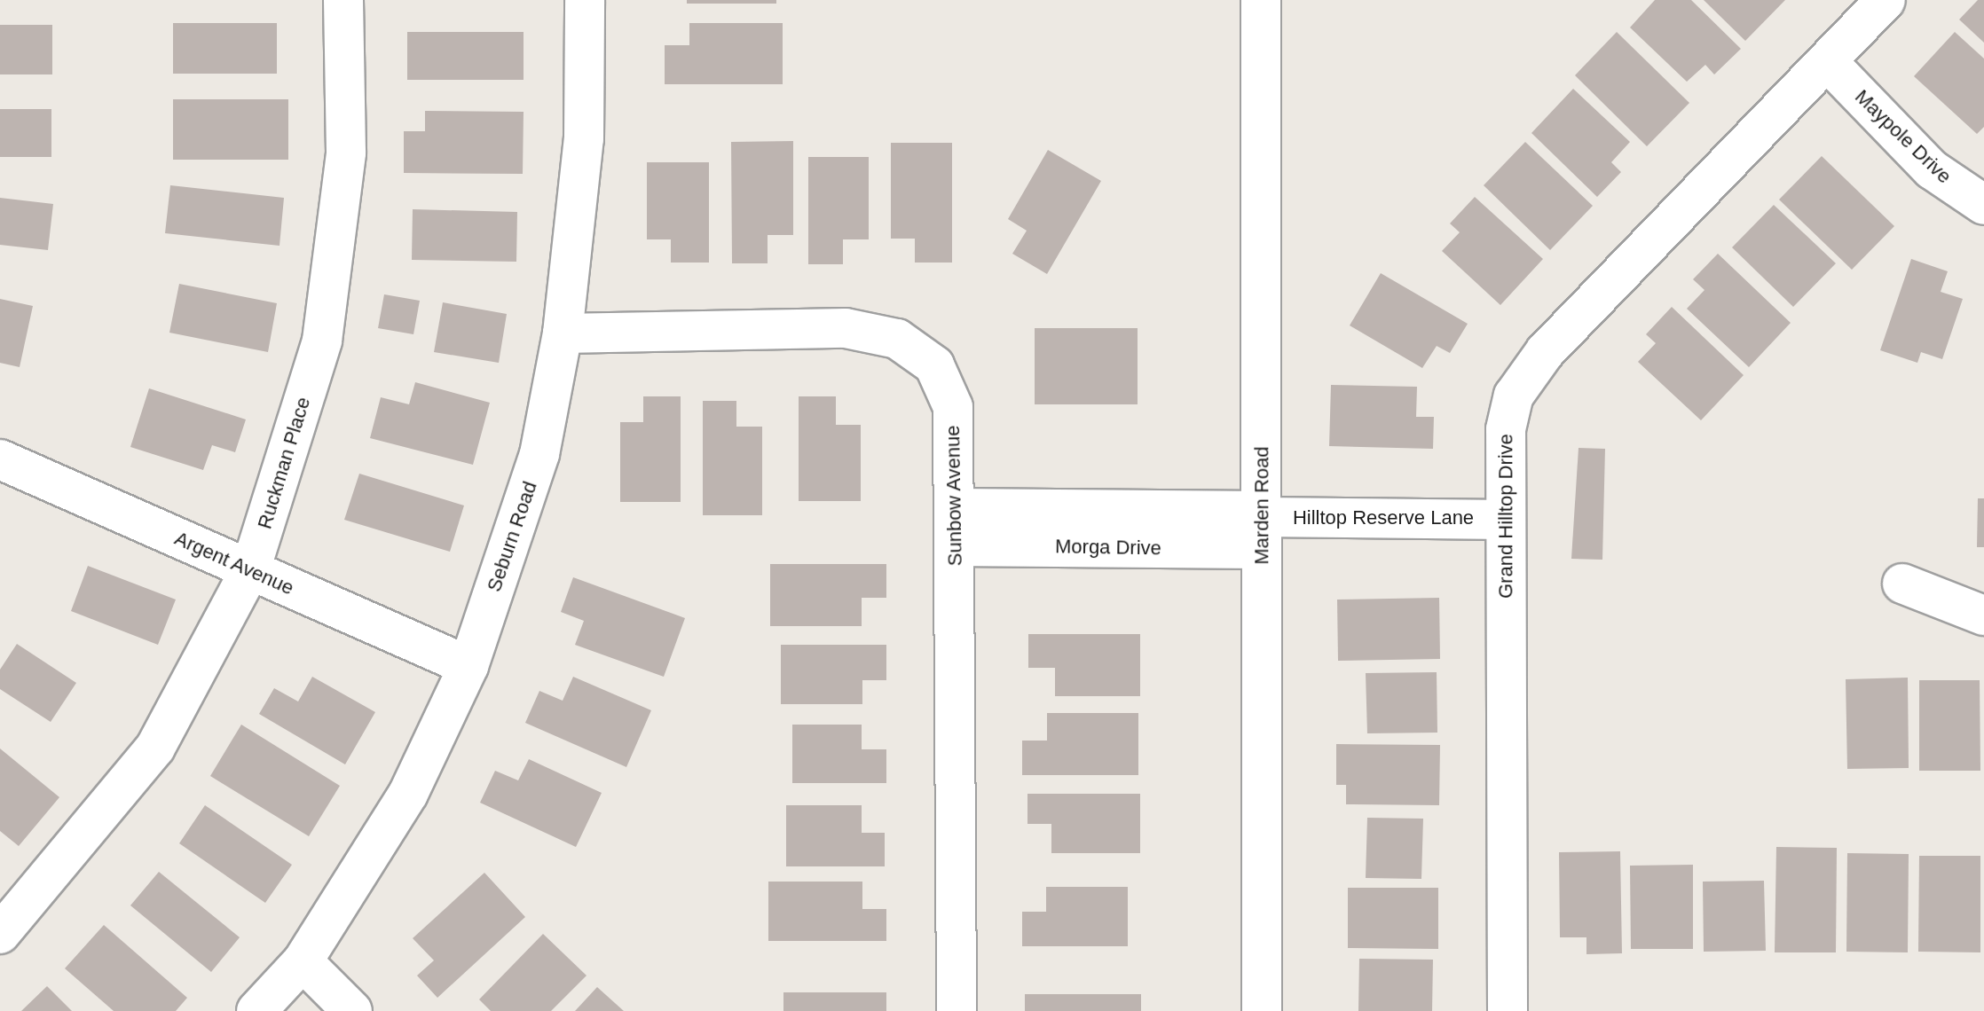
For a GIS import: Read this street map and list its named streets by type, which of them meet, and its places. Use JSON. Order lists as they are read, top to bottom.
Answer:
{
  "streets": {
    "street": [
      "Maypole Drive",
      "Ruckman Place",
      "Sunbow Avenue",
      "Marden Road",
      "Grand Hilltop Drive",
      "Hilltop Reserve Lane",
      "Seburn Road",
      "Morga Drive",
      "Argent Avenue"
    ]
  },
  "crossings": [
    ["Maypole Drive", "Grand Hilltop Drive"],
    ["Ruckman Place", "Argent Avenue"],
    ["Sunbow Avenue", "Seburn Road"],
    ["Sunbow Avenue", "Morga Drive"],
    ["Marden Road", "Hilltop Reserve Lane"],
    ["Marden Road", "Morga Drive"],
    ["Grand Hilltop Drive", "Hilltop Reserve Lane"],
    ["Hilltop Reserve Lane", "Morga Drive"],
    ["Seburn Road", "Argent Avenue"]
  ]
}
